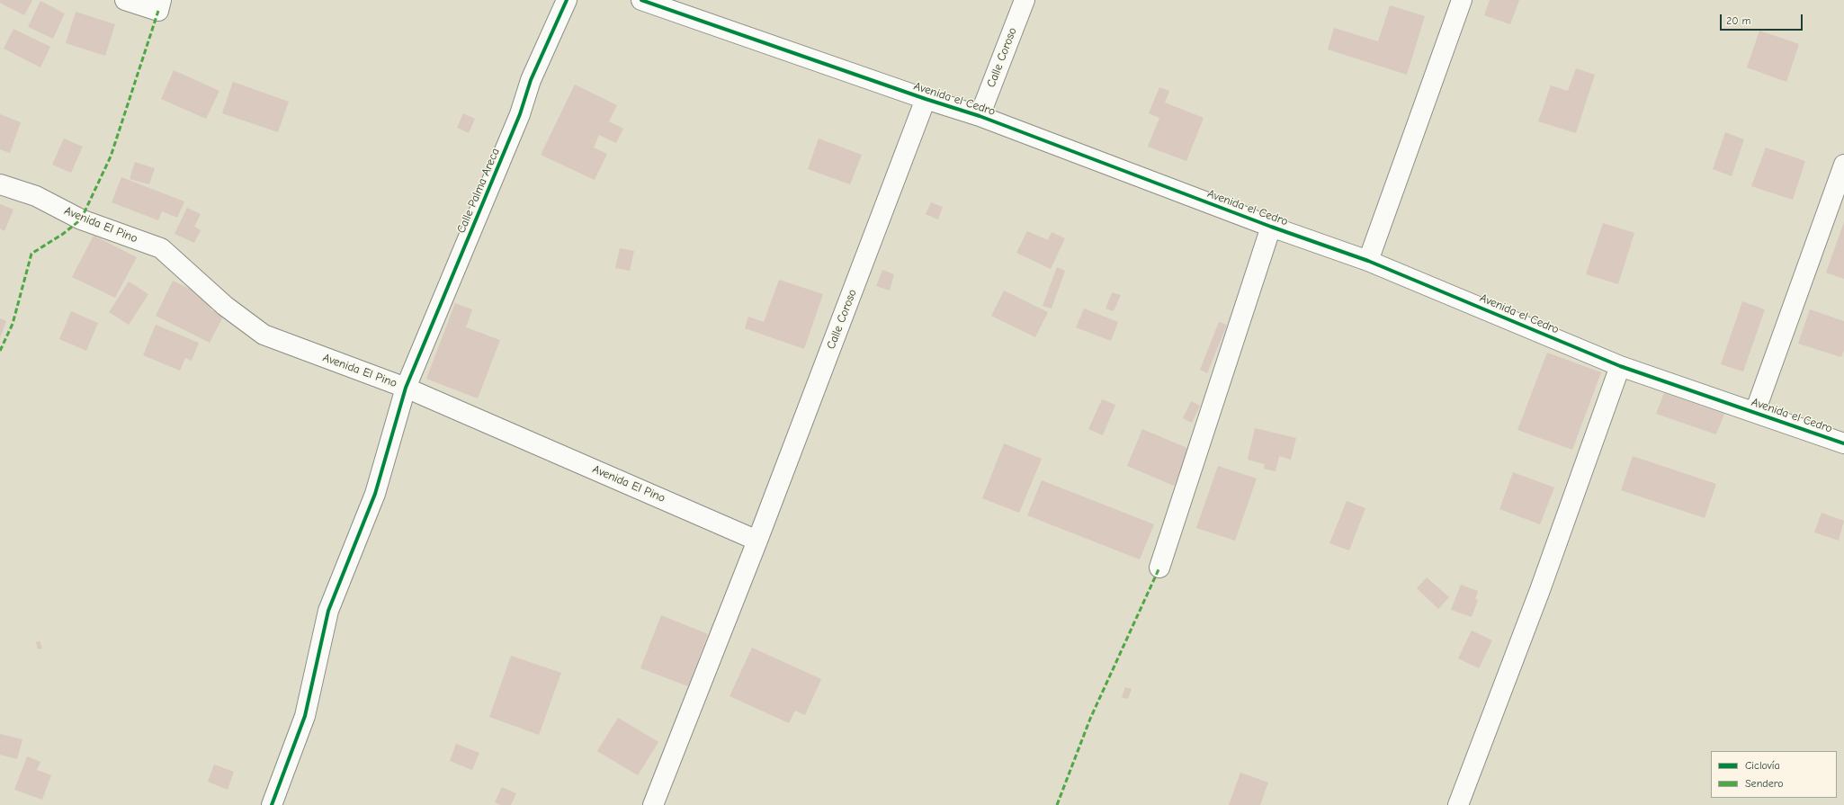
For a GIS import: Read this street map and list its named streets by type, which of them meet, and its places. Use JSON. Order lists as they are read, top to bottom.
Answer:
{
  "streets": {
    "street": [
      "Calle Coroso",
      "Avenida el Cedro",
      "Calle Palma Areca",
      "Avenida El Pino"
    ]
  },
  "crossings": [
    ["Calle Coroso", "Avenida el Cedro"],
    ["Calle Coroso", "Avenida El Pino"],
    ["Calle Palma Areca", "Avenida El Pino"]
  ],
  "legend": ["Ciclovía", "Sendero"],
  "scale_bar": "20 m"
}
